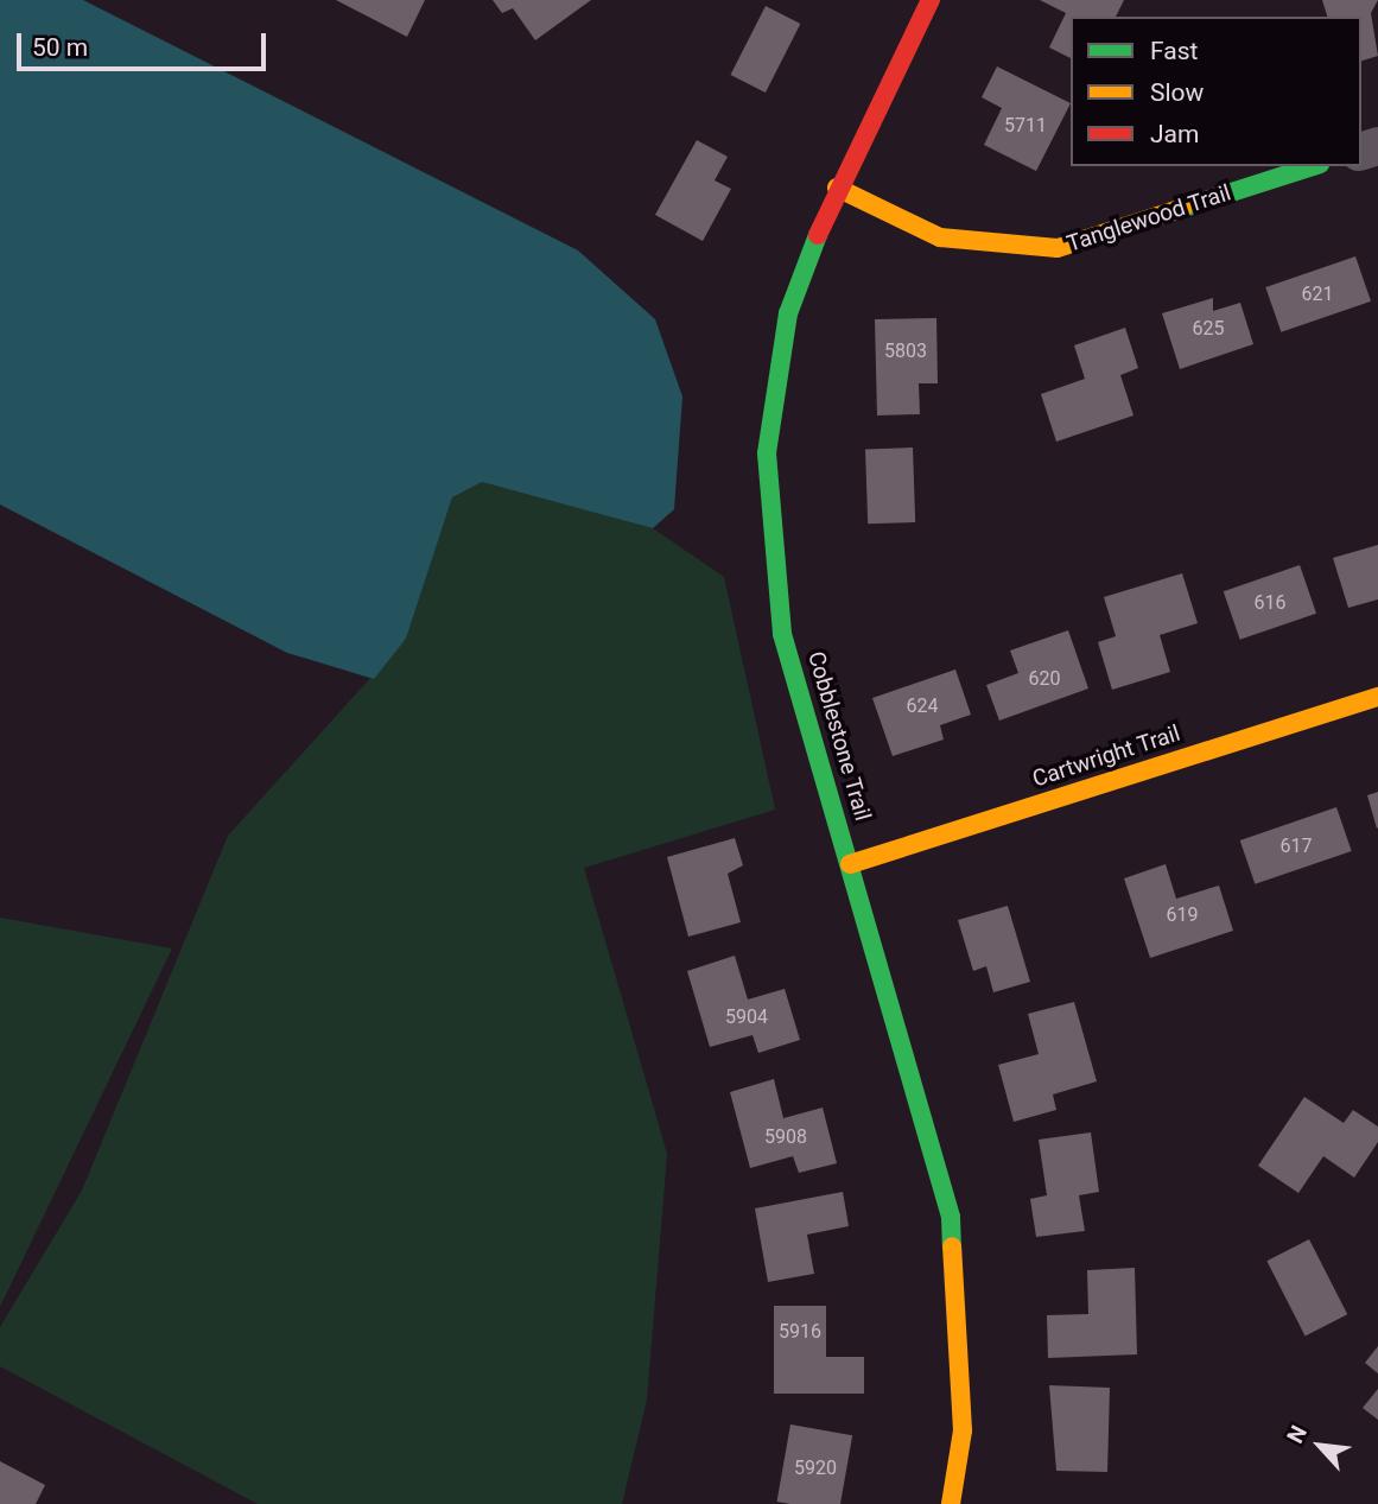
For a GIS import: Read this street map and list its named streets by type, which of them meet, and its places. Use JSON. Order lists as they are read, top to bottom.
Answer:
{
  "streets": {
    "street": ["Tanglewood Trail", "Cobblestone Trail", "Cartwright Trail"]
  },
  "crossings": [
    ["Tanglewood Trail", "Cobblestone Trail"],
    ["Cobblestone Trail", "Cartwright Trail"]
  ],
  "house_numbers": [
    "5711",
    "621",
    "625",
    "5803",
    "616",
    "620",
    "624",
    "617",
    "619",
    "5904",
    "5908",
    "5916",
    "5920"
  ],
  "legend": ["Fast", "Slow", "Jam"],
  "scale_bar": "50 m",
  "north": "top left"
}
